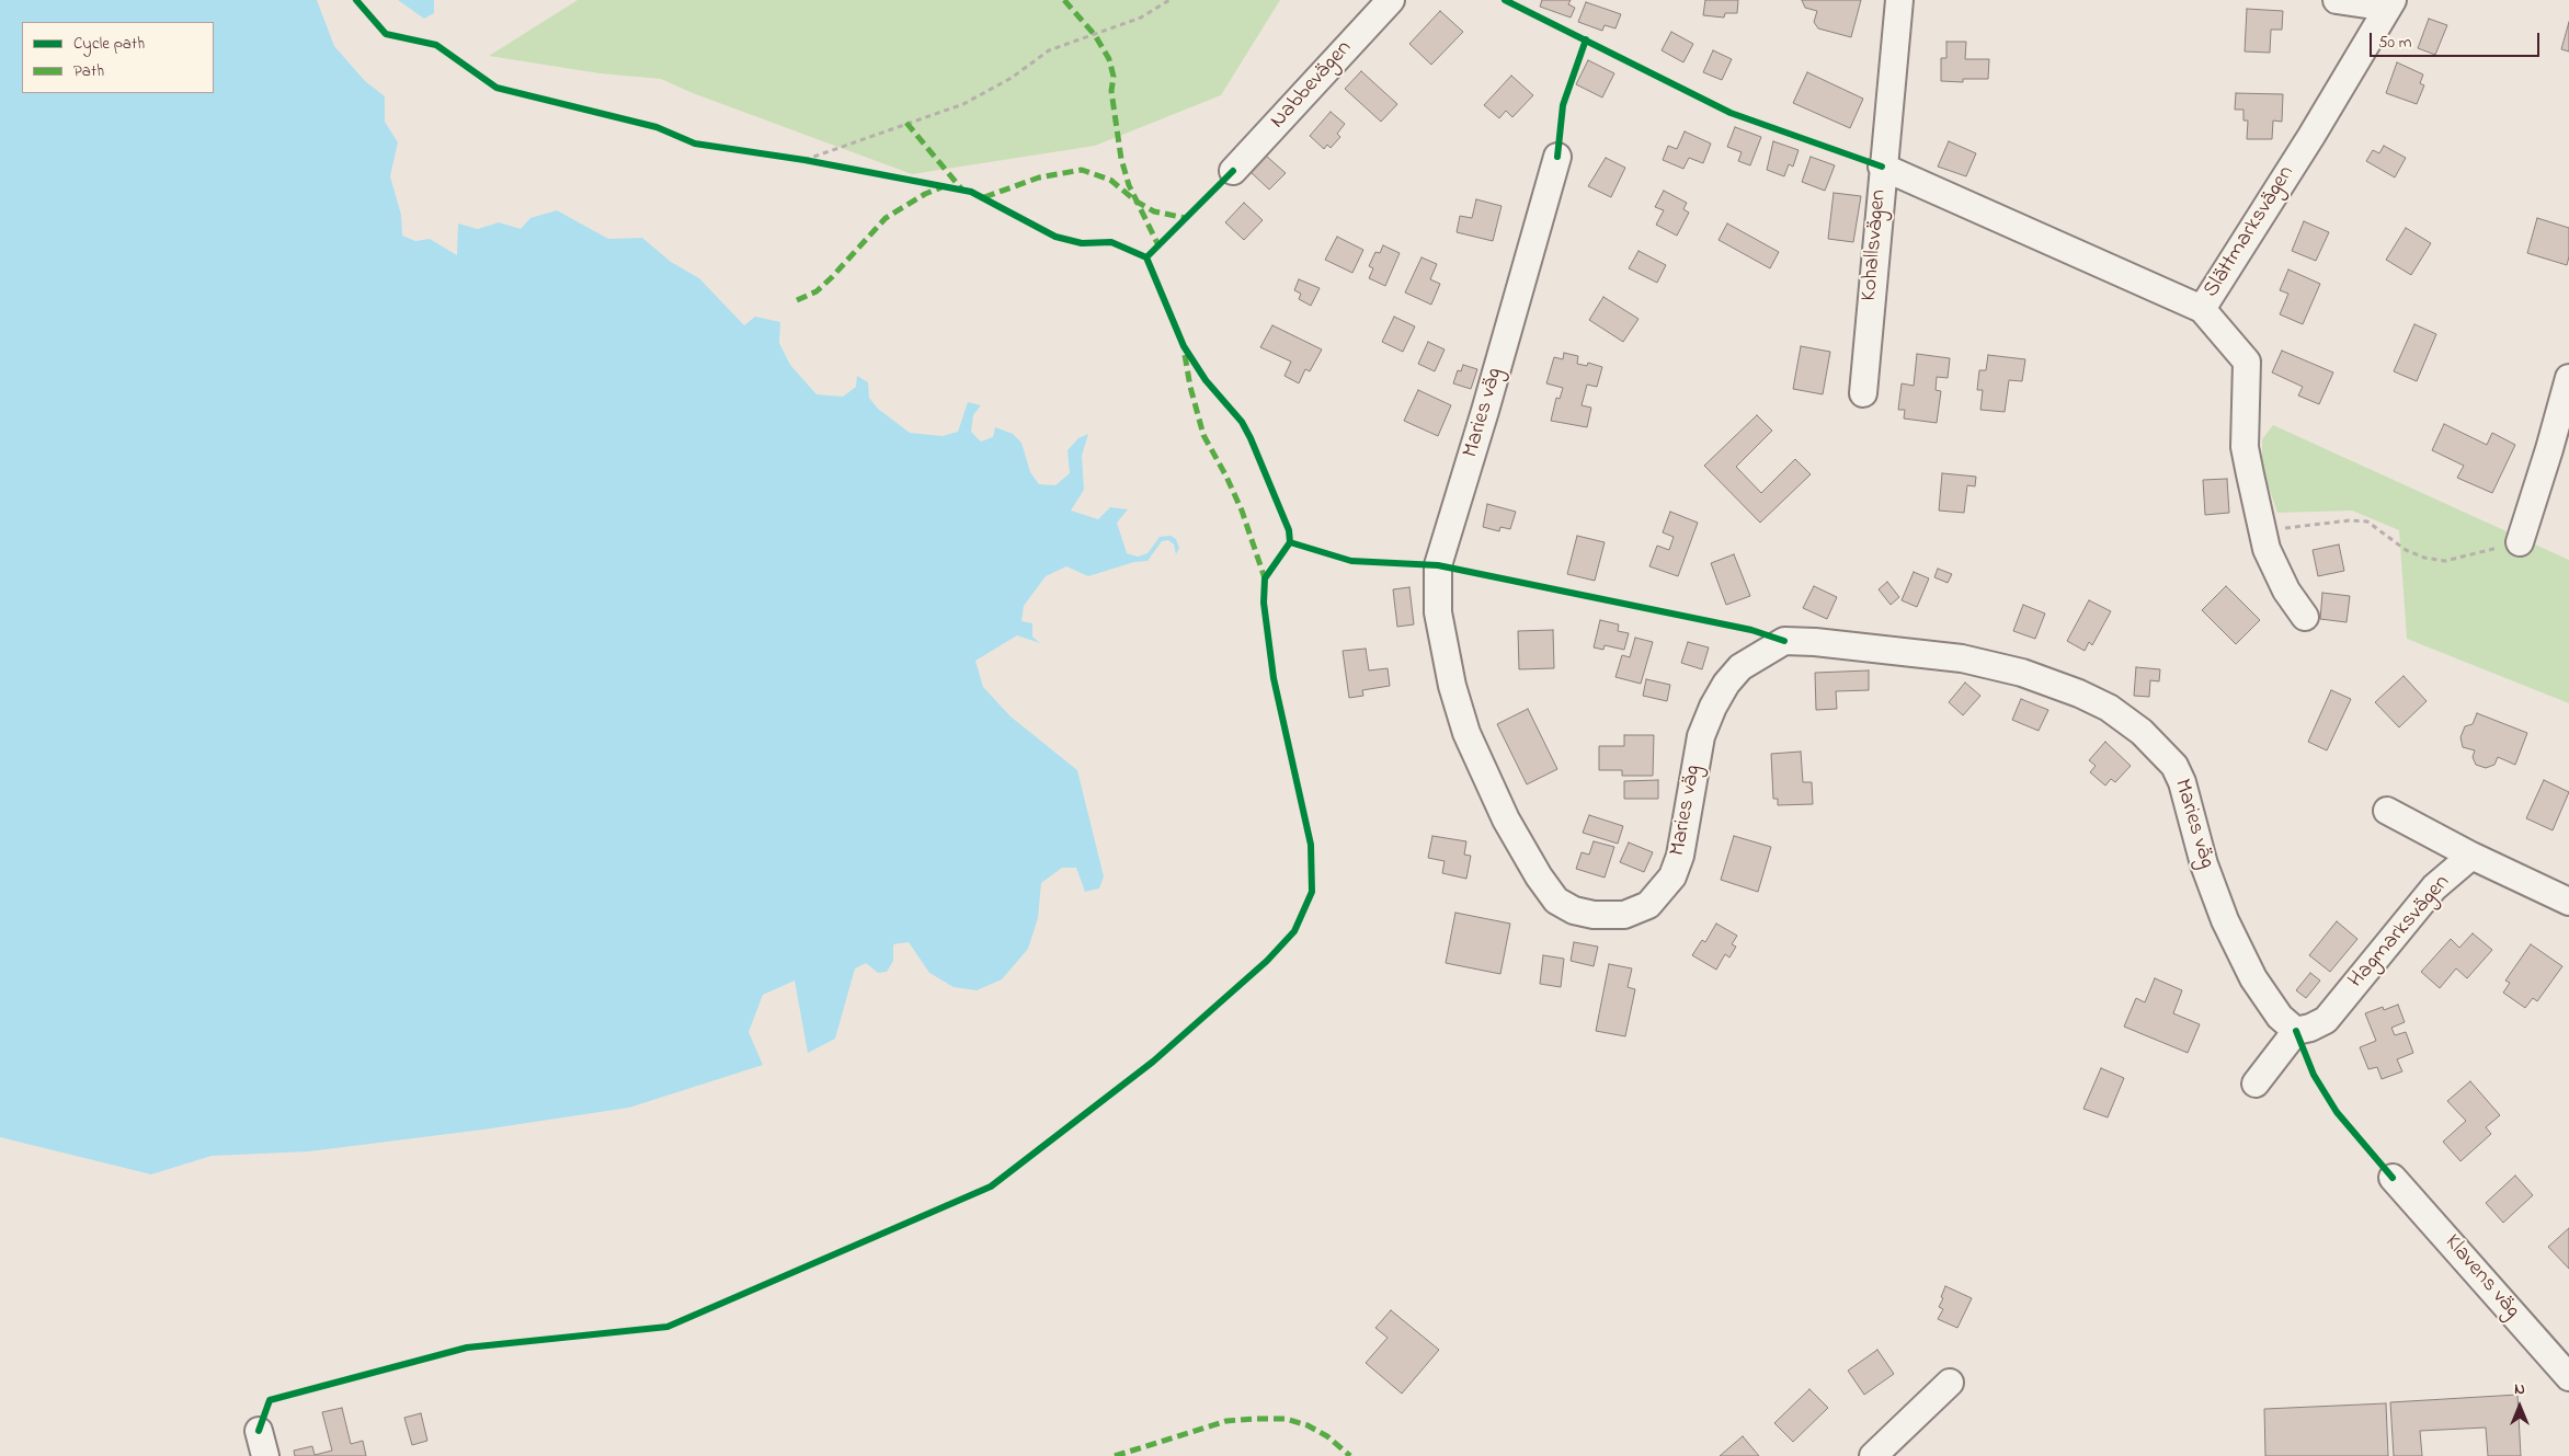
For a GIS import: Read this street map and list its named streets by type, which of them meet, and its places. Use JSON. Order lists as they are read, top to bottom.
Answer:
{
  "streets": {
    "street": [
      "Nabbevägen",
      "Slättmarksvägen",
      "Kohallsvägen",
      "Maries väg",
      "Hagmarksvägen",
      "Klavens väg"
    ]
  },
  "crossings": [
    ["Maries väg", "Hagmarksvägen"]
  ],
  "legend": ["Cycle path", "Path"],
  "scale_bar": "50 m",
  "north": "top"
}
